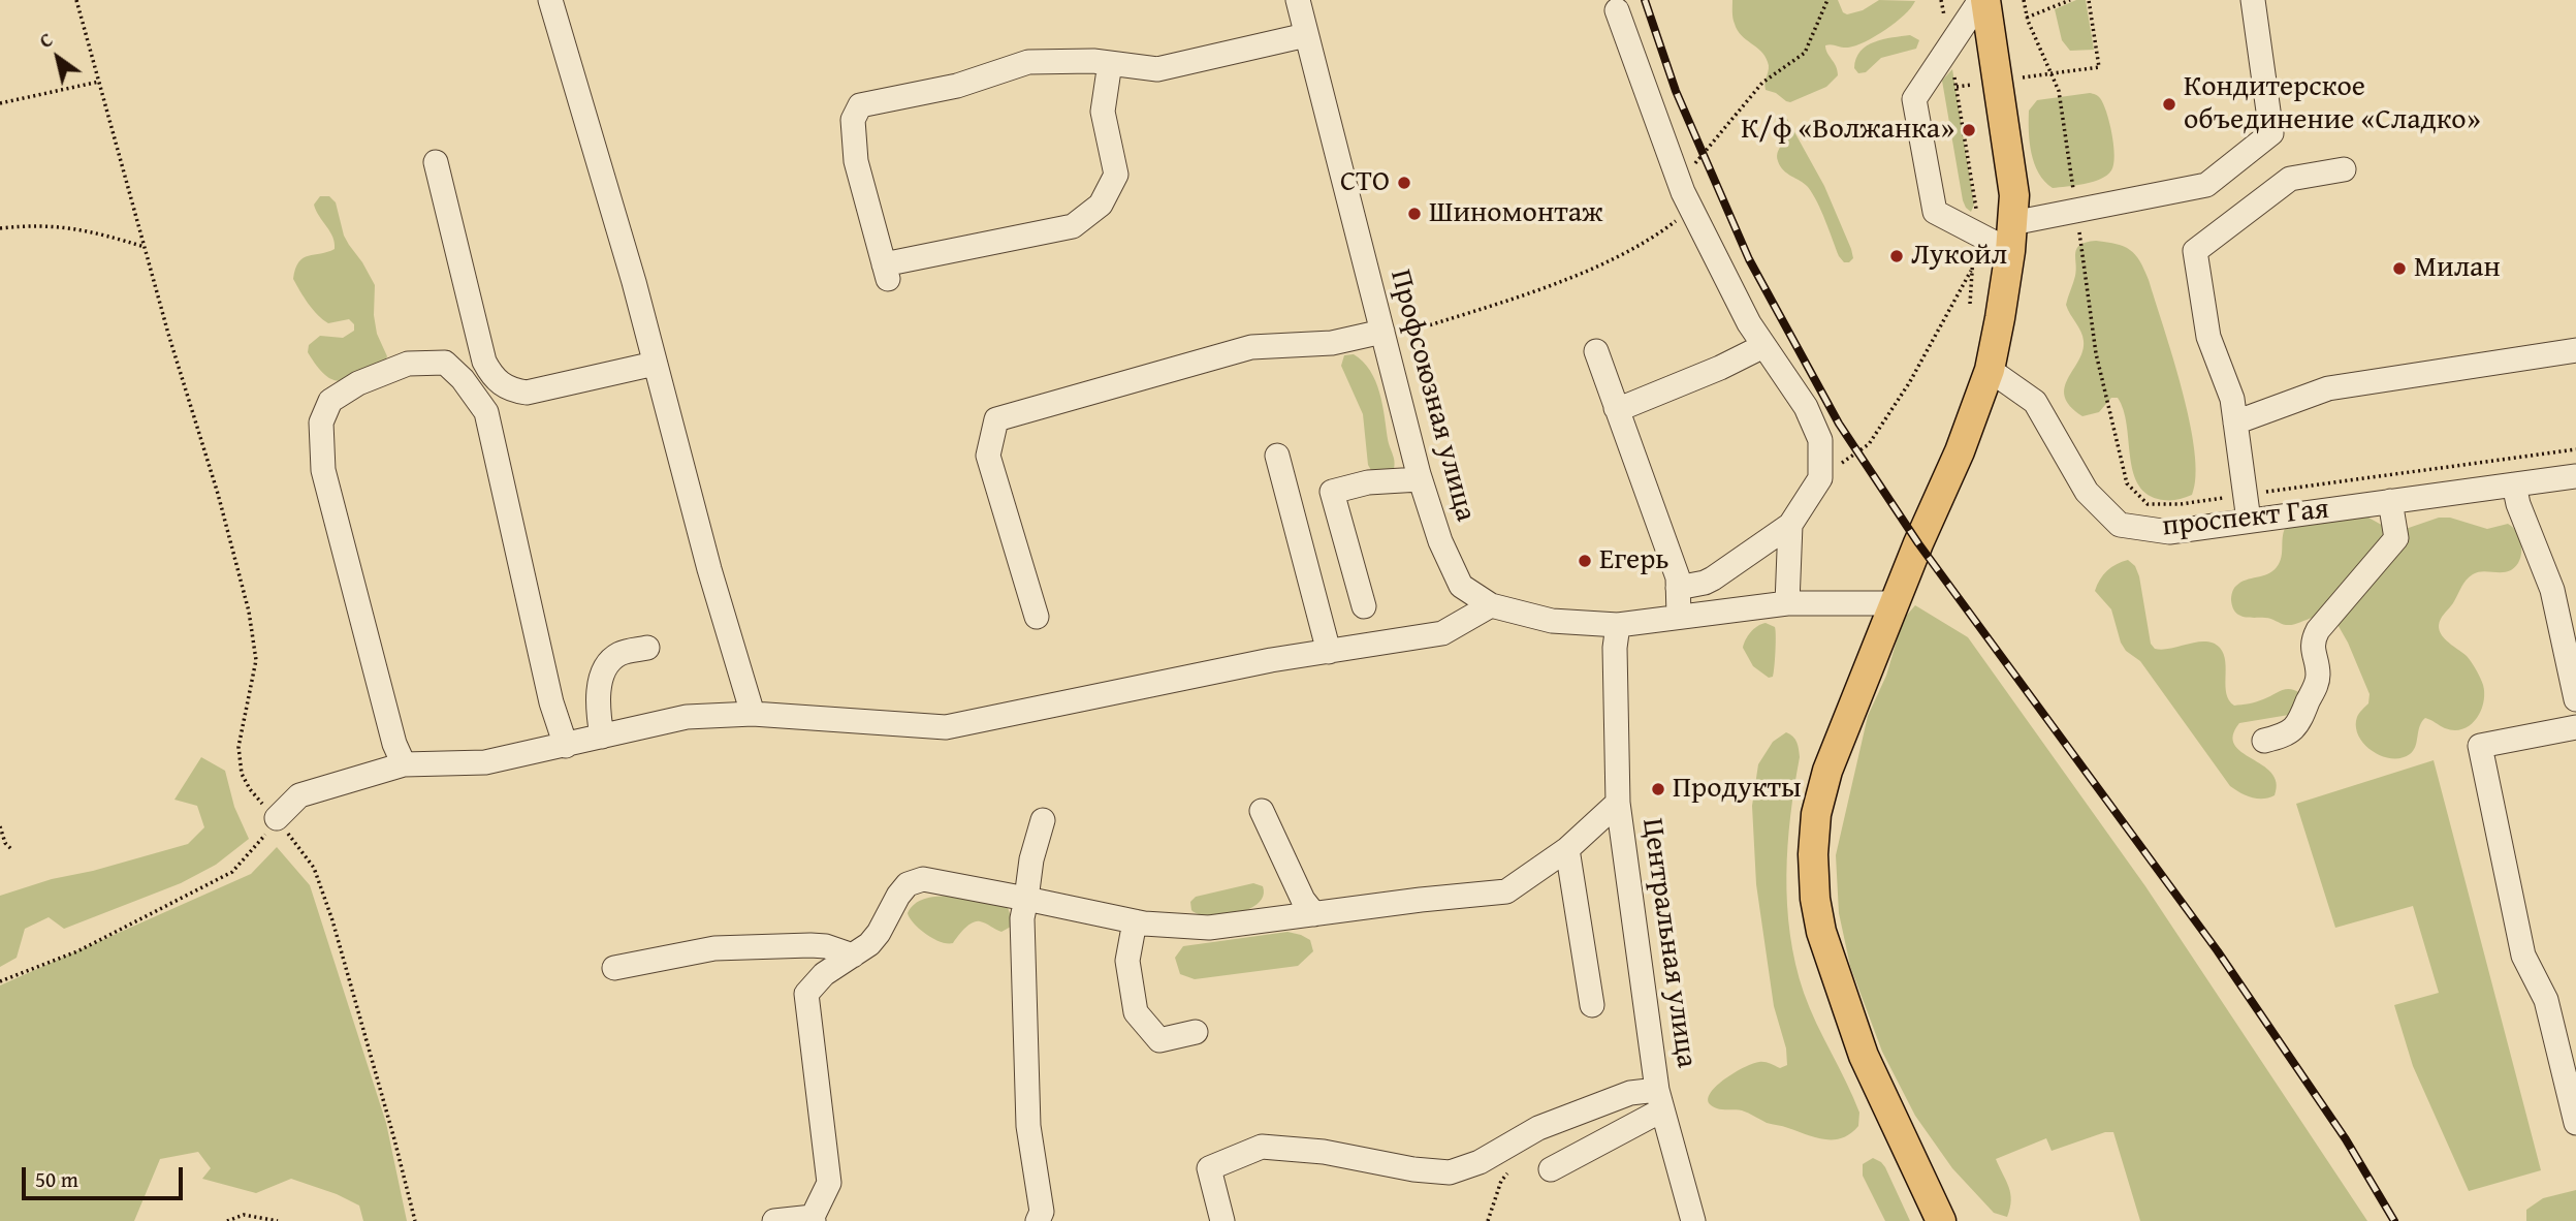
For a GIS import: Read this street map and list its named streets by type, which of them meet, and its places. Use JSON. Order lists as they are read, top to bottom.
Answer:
{
  "streets": {
    "street": ["Профсоюзная улица", "проспект Гая", "Центральная улица"]
  },
  "crossings": [
    ["Профсоюзная улица", "Центральная улица"]
  ],
  "places": [
    "Кондитерское объединение «Сладко»",
    "К/ф «Волжанка»",
    "СТО",
    "Шиномонтаж",
    "Лукойл",
    "Милан",
    "Егерь",
    "Продукты"
  ],
  "scale_bar": "50 m",
  "north": "top left"
}
